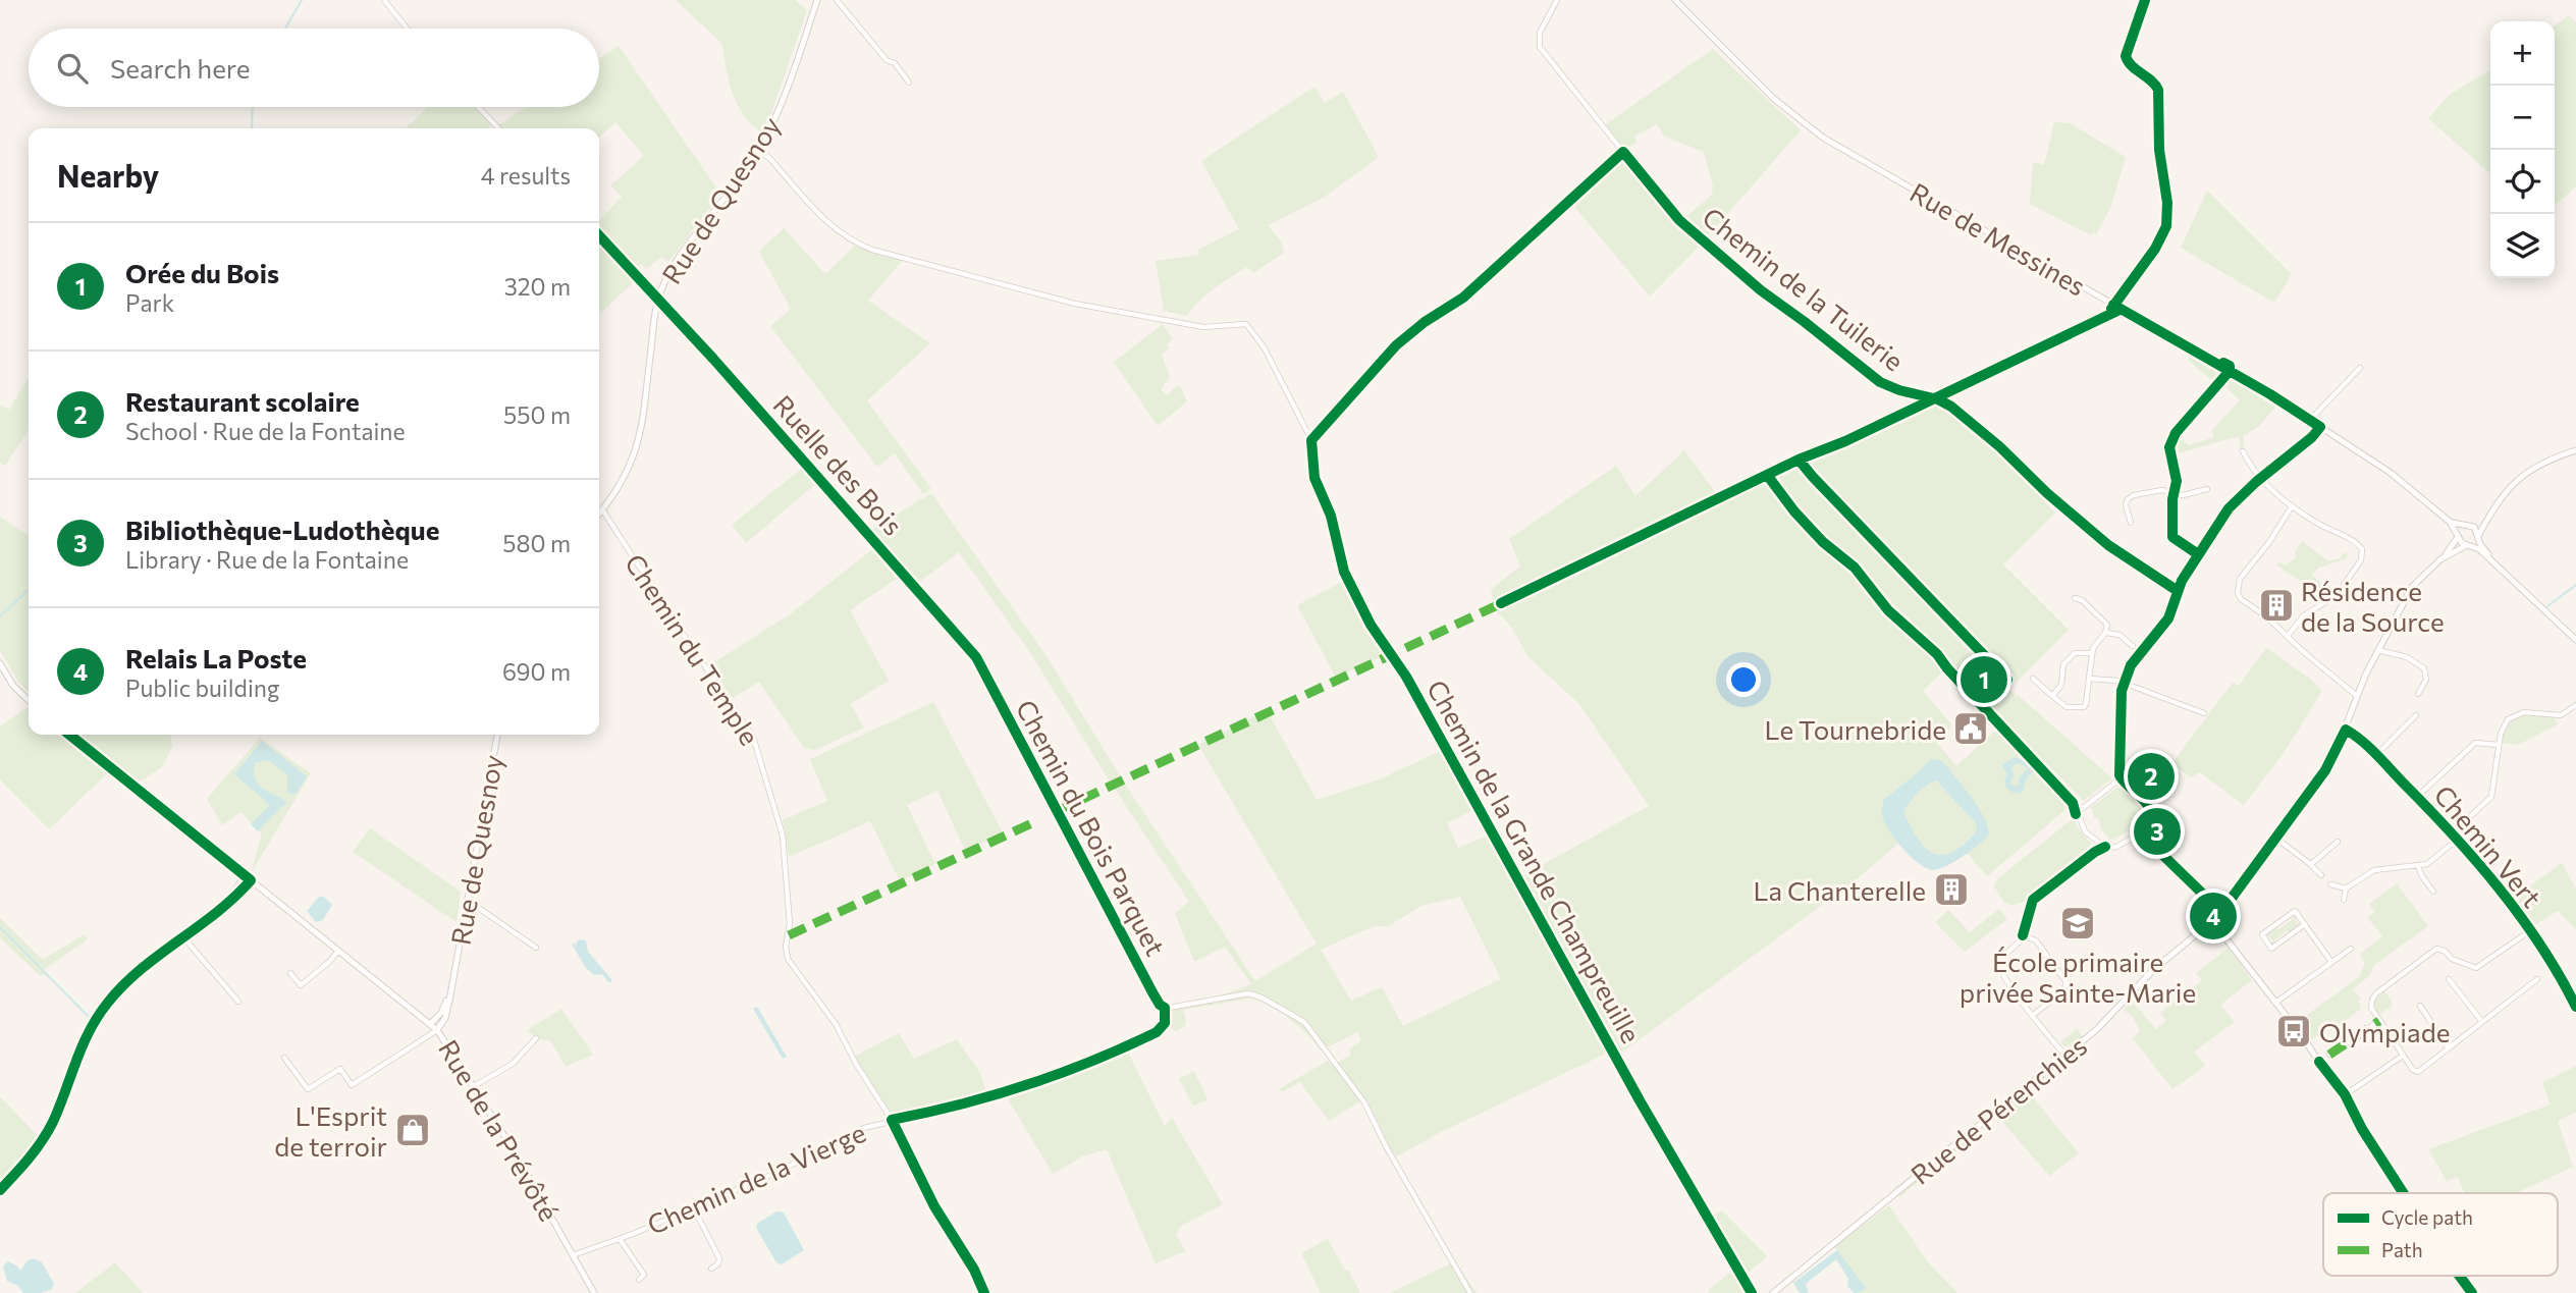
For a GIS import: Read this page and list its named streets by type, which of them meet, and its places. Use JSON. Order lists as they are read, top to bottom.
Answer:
{
  "streets": {
    "main road": [
      "Rue de Quesnoy",
      "Rue de Messines",
      "Rue de Pérenchies",
      "Rue de la Prévôté"
    ],
    "street": [
      "Chemin de la Tuilerie",
      "Ruelle des Bois",
      "Chemin du Temple",
      "Chemin du Bois Parquet",
      "Chemin Vert",
      "Chemin de la Grande Champreuille",
      "Chemin de la Vierge"
    ]
  },
  "crossings": [
    ["Rue de Quesnoy", "Ruelle des Bois"],
    ["Rue de Quesnoy", "Chemin du Temple"],
    ["Rue de Quesnoy", "Chemin de la Grande Champreuille"],
    ["Rue de Quesnoy", "Rue de la Prévôté"],
    ["Rue de Messines", "Rue de Pérenchies"],
    ["Ruelle des Bois", "Chemin du Bois Parquet"],
    ["Chemin du Temple", "Chemin de la Vierge"],
    ["Chemin du Bois Parquet", "Chemin de la Vierge"],
    ["Chemin Vert", "Rue de Pérenchies"],
    ["Rue de la Prévôté", "Chemin de la Vierge"]
  ],
  "places": {
    "building": ["Résidence de la Source", "La Chanterelle"],
    "public building": ["Le Tournebride"],
    "school or university": ["École primaire privée Sainte-Marie"],
    "bus stop": ["Olympiade"],
    "shop": ["L'Esprit de terroir"]
  },
  "legend": ["Cycle path", "Path"],
  "page": {
    "map_buttons": ["+", "−"],
    "search": "Search here",
    "heading": ["Nearby", "4 results"],
    "list": [
      {
        "mark": "1",
        "name": "Orée du Bois",
        "note": "Park",
        "value": "320 m"
      },
      {
        "mark": "2",
        "name": "Restaurant scolaire",
        "note": "School · Rue de la Fontaine",
        "value": "550 m"
      },
      {
        "mark": "3",
        "name": "Bibliothèque-Ludothèque",
        "note": "Library · Rue de la Fontaine",
        "value": "580 m"
      },
      {
        "mark": "4",
        "name": "Relais La Poste",
        "note": "Public building",
        "value": "690 m"
      }
    ],
    "pins": [
      "1",
      "2",
      "3",
      "4"
    ]
  }
}
